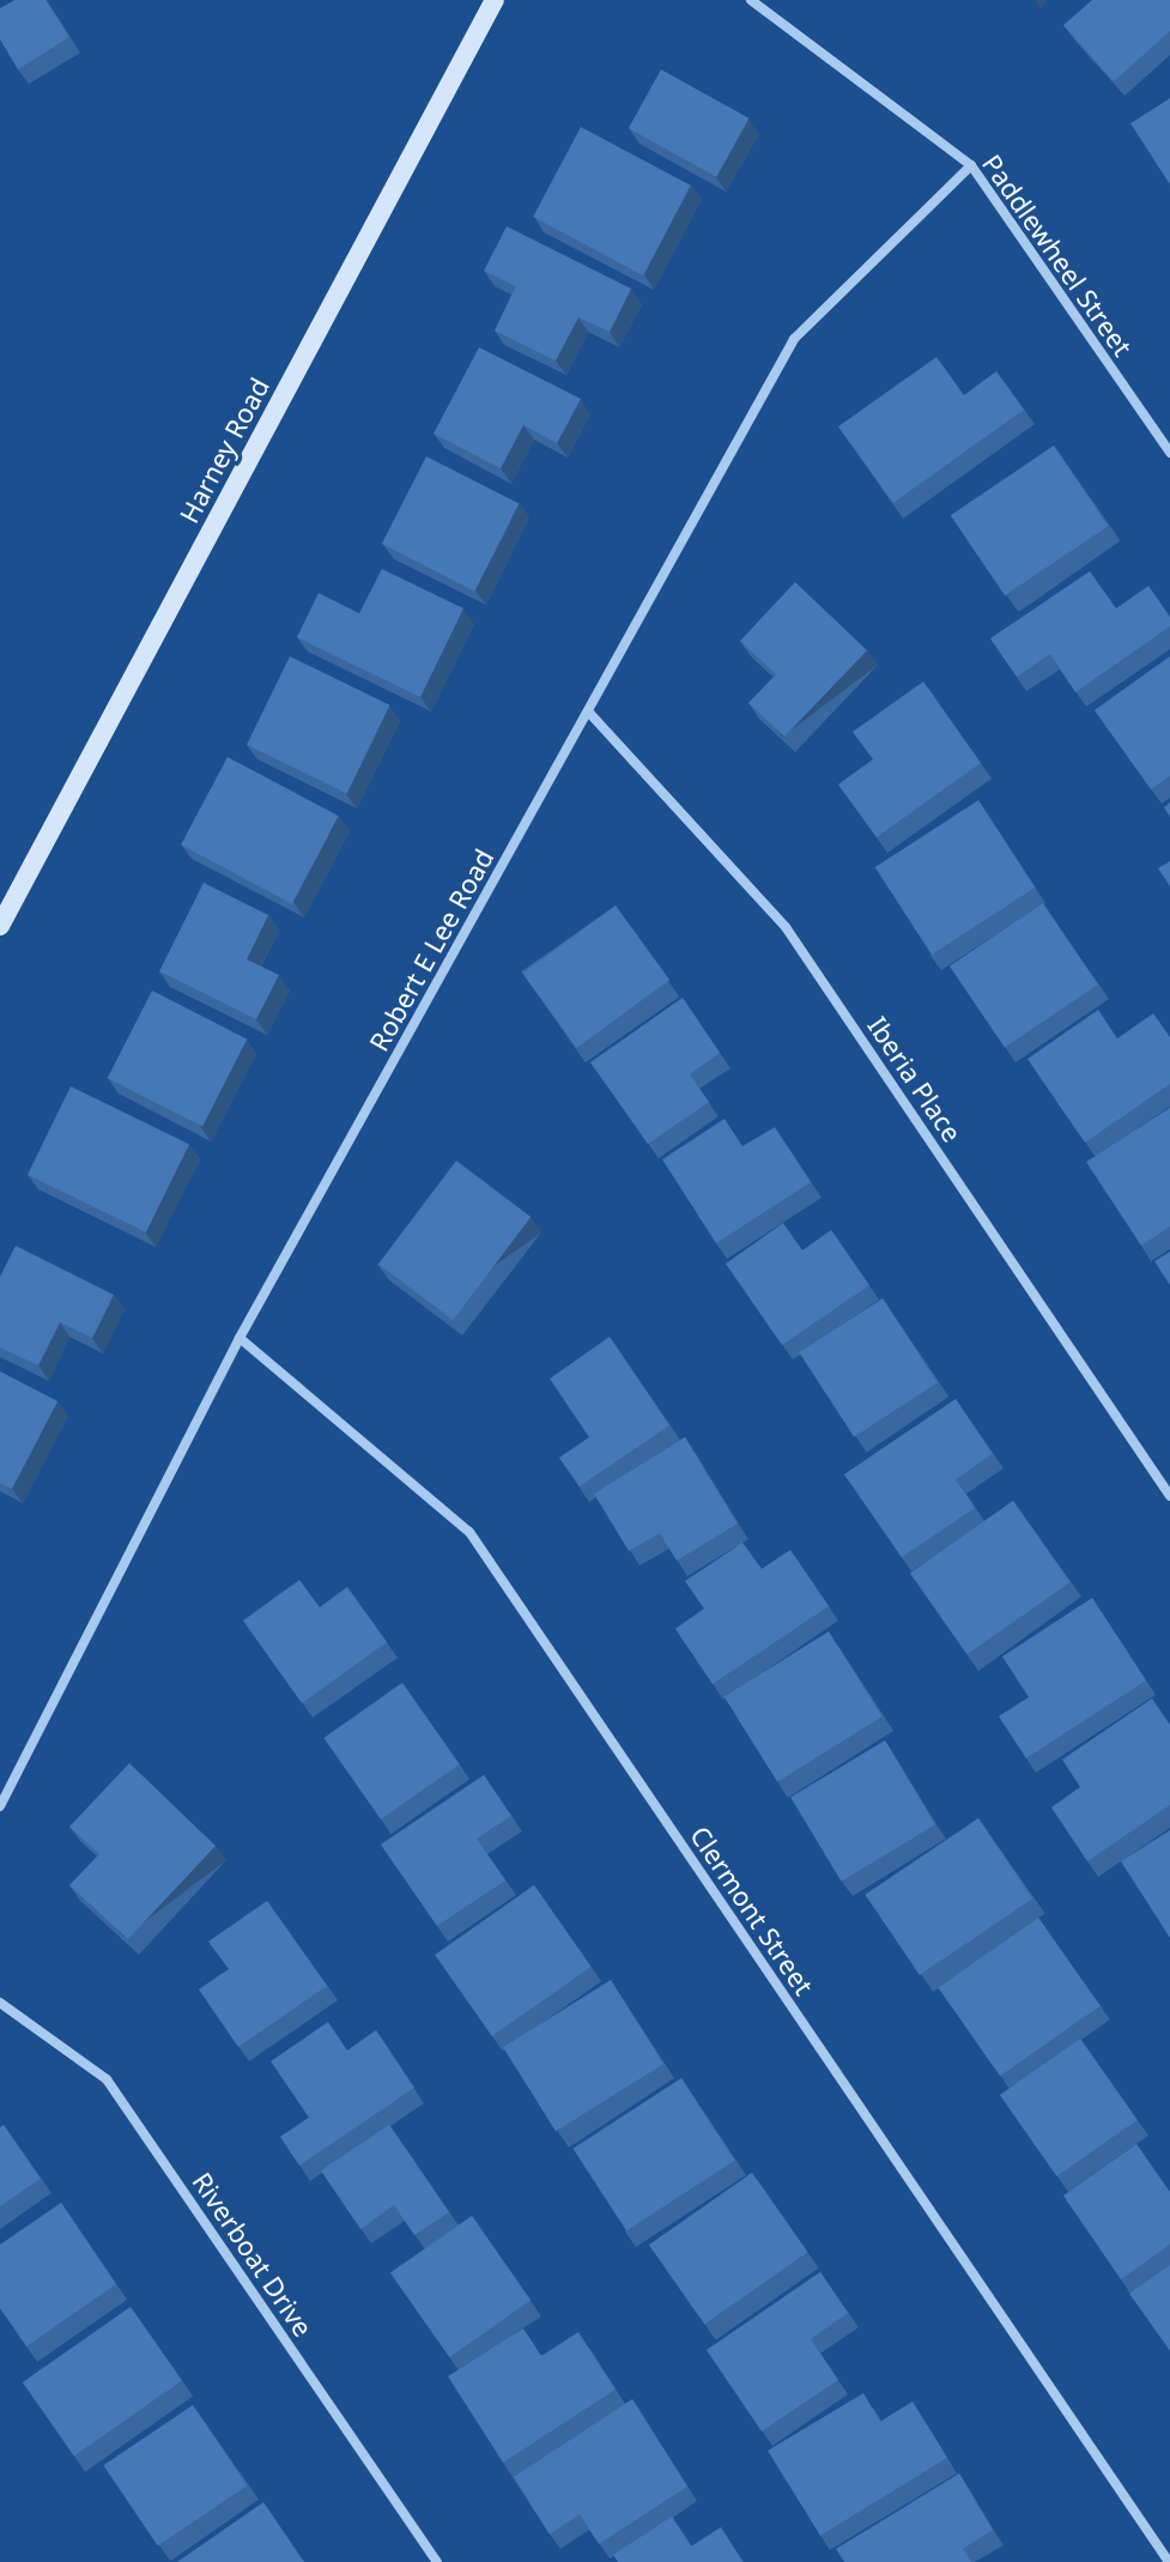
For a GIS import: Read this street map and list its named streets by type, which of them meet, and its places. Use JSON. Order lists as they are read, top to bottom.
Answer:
{
  "streets": {
    "street": [
      "Paddlewheel Street",
      "Harney Road",
      "Robert E Lee Road",
      "Iberia Place",
      "Clermont Street",
      "Riverboat Drive"
    ]
  },
  "crossings": [
    ["Paddlewheel Street", "Robert E Lee Road"],
    ["Robert E Lee Road", "Iberia Place"],
    ["Robert E Lee Road", "Clermont Street"]
  ]
}
